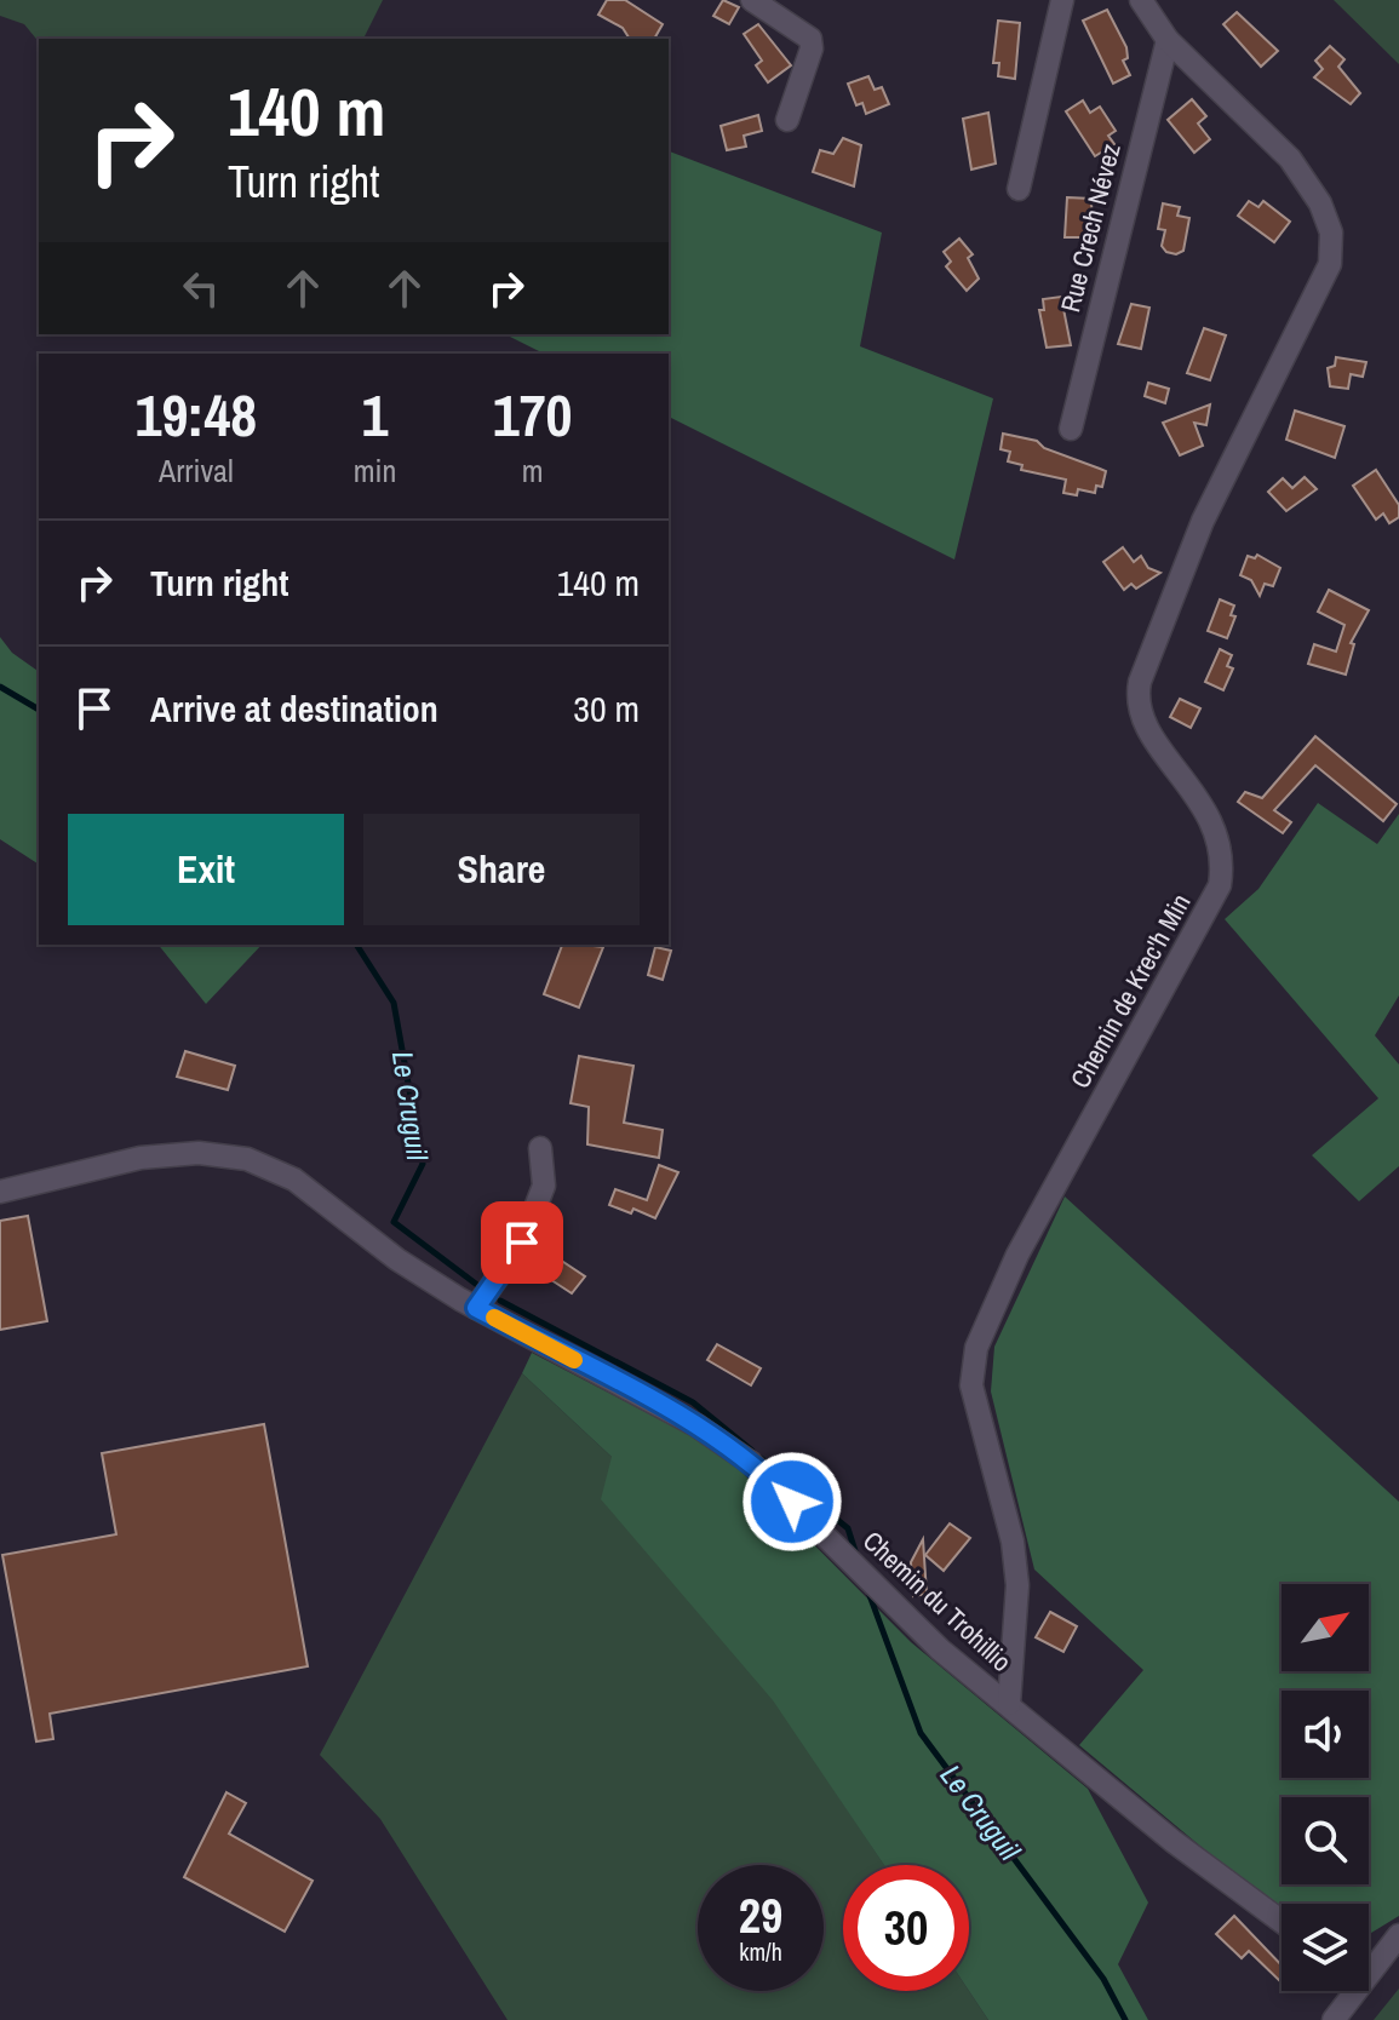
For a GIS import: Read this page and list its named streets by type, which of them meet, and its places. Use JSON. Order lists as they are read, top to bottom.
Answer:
{
  "streets": {
    "street": ["Rue Crech Névez", "Chemin de Krec'h Min", "Chemin du Trohillio"]
  },
  "crossings": [
    ["Rue Crech Névez", "Chemin de Krec'h Min"],
    ["Chemin de Krec'h Min", "Chemin du Trohillio"]
  ],
  "water": ["Le Cruguil"],
  "north": "top right",
  "page": {
    "turn": ["140 m", "Turn right"],
    "eta": [
      "19:48",
      "Arrival",
      "1",
      "min",
      "170",
      "m"
    ],
    "list": [
      {
        "name": "Turn right",
        "value": "140 m"
      },
      {
        "name": "Arrive at destination",
        "value": "30 m"
      }
    ],
    "buttons": ["Exit", "Share"],
    "speed": "29 km/h",
    "limit": "30"
  }
}
